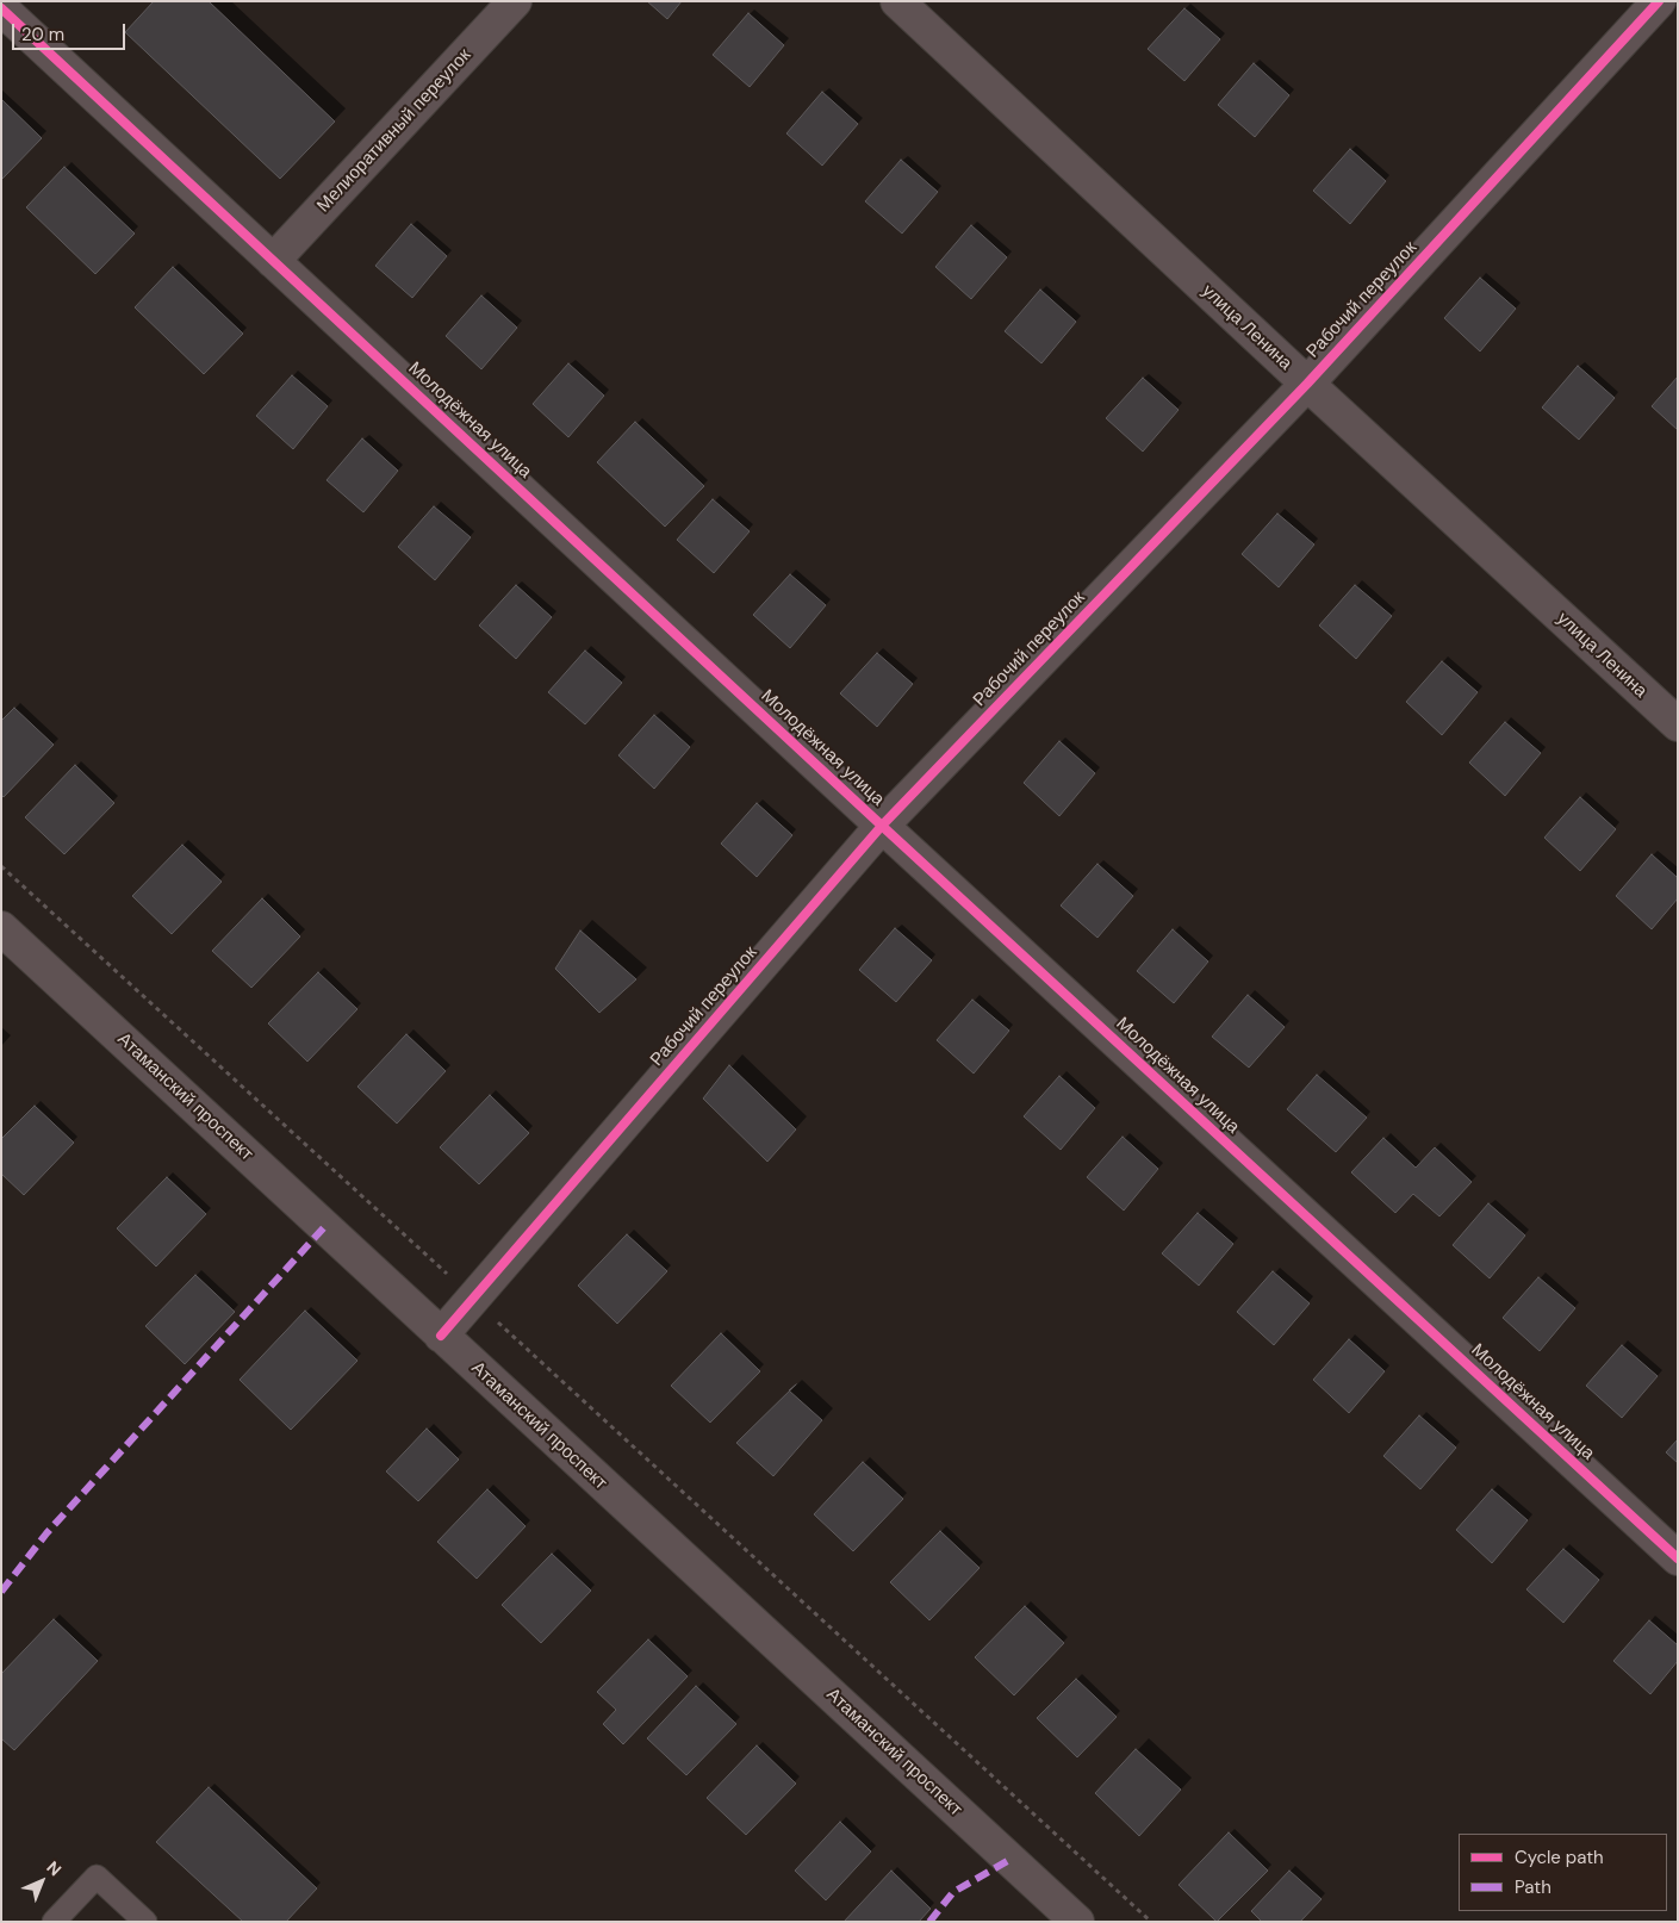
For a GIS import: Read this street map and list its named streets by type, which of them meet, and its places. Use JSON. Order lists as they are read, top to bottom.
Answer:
{
  "streets": {
    "street": [
      "Мелиоративный переулок",
      "Рабочий переулок",
      "улица Ленина",
      "Молодёжная улица",
      "Атаманский проспект"
    ]
  },
  "crossings": [
    ["Мелиоративный переулок", "Молодёжная улица"],
    ["Рабочий переулок", "улица Ленина"],
    ["Рабочий переулок", "Молодёжная улица"],
    ["Рабочий переулок", "Атаманский проспект"]
  ],
  "legend": ["Cycle path", "Path"],
  "scale_bar": "20 m",
  "north": "top right"
}
